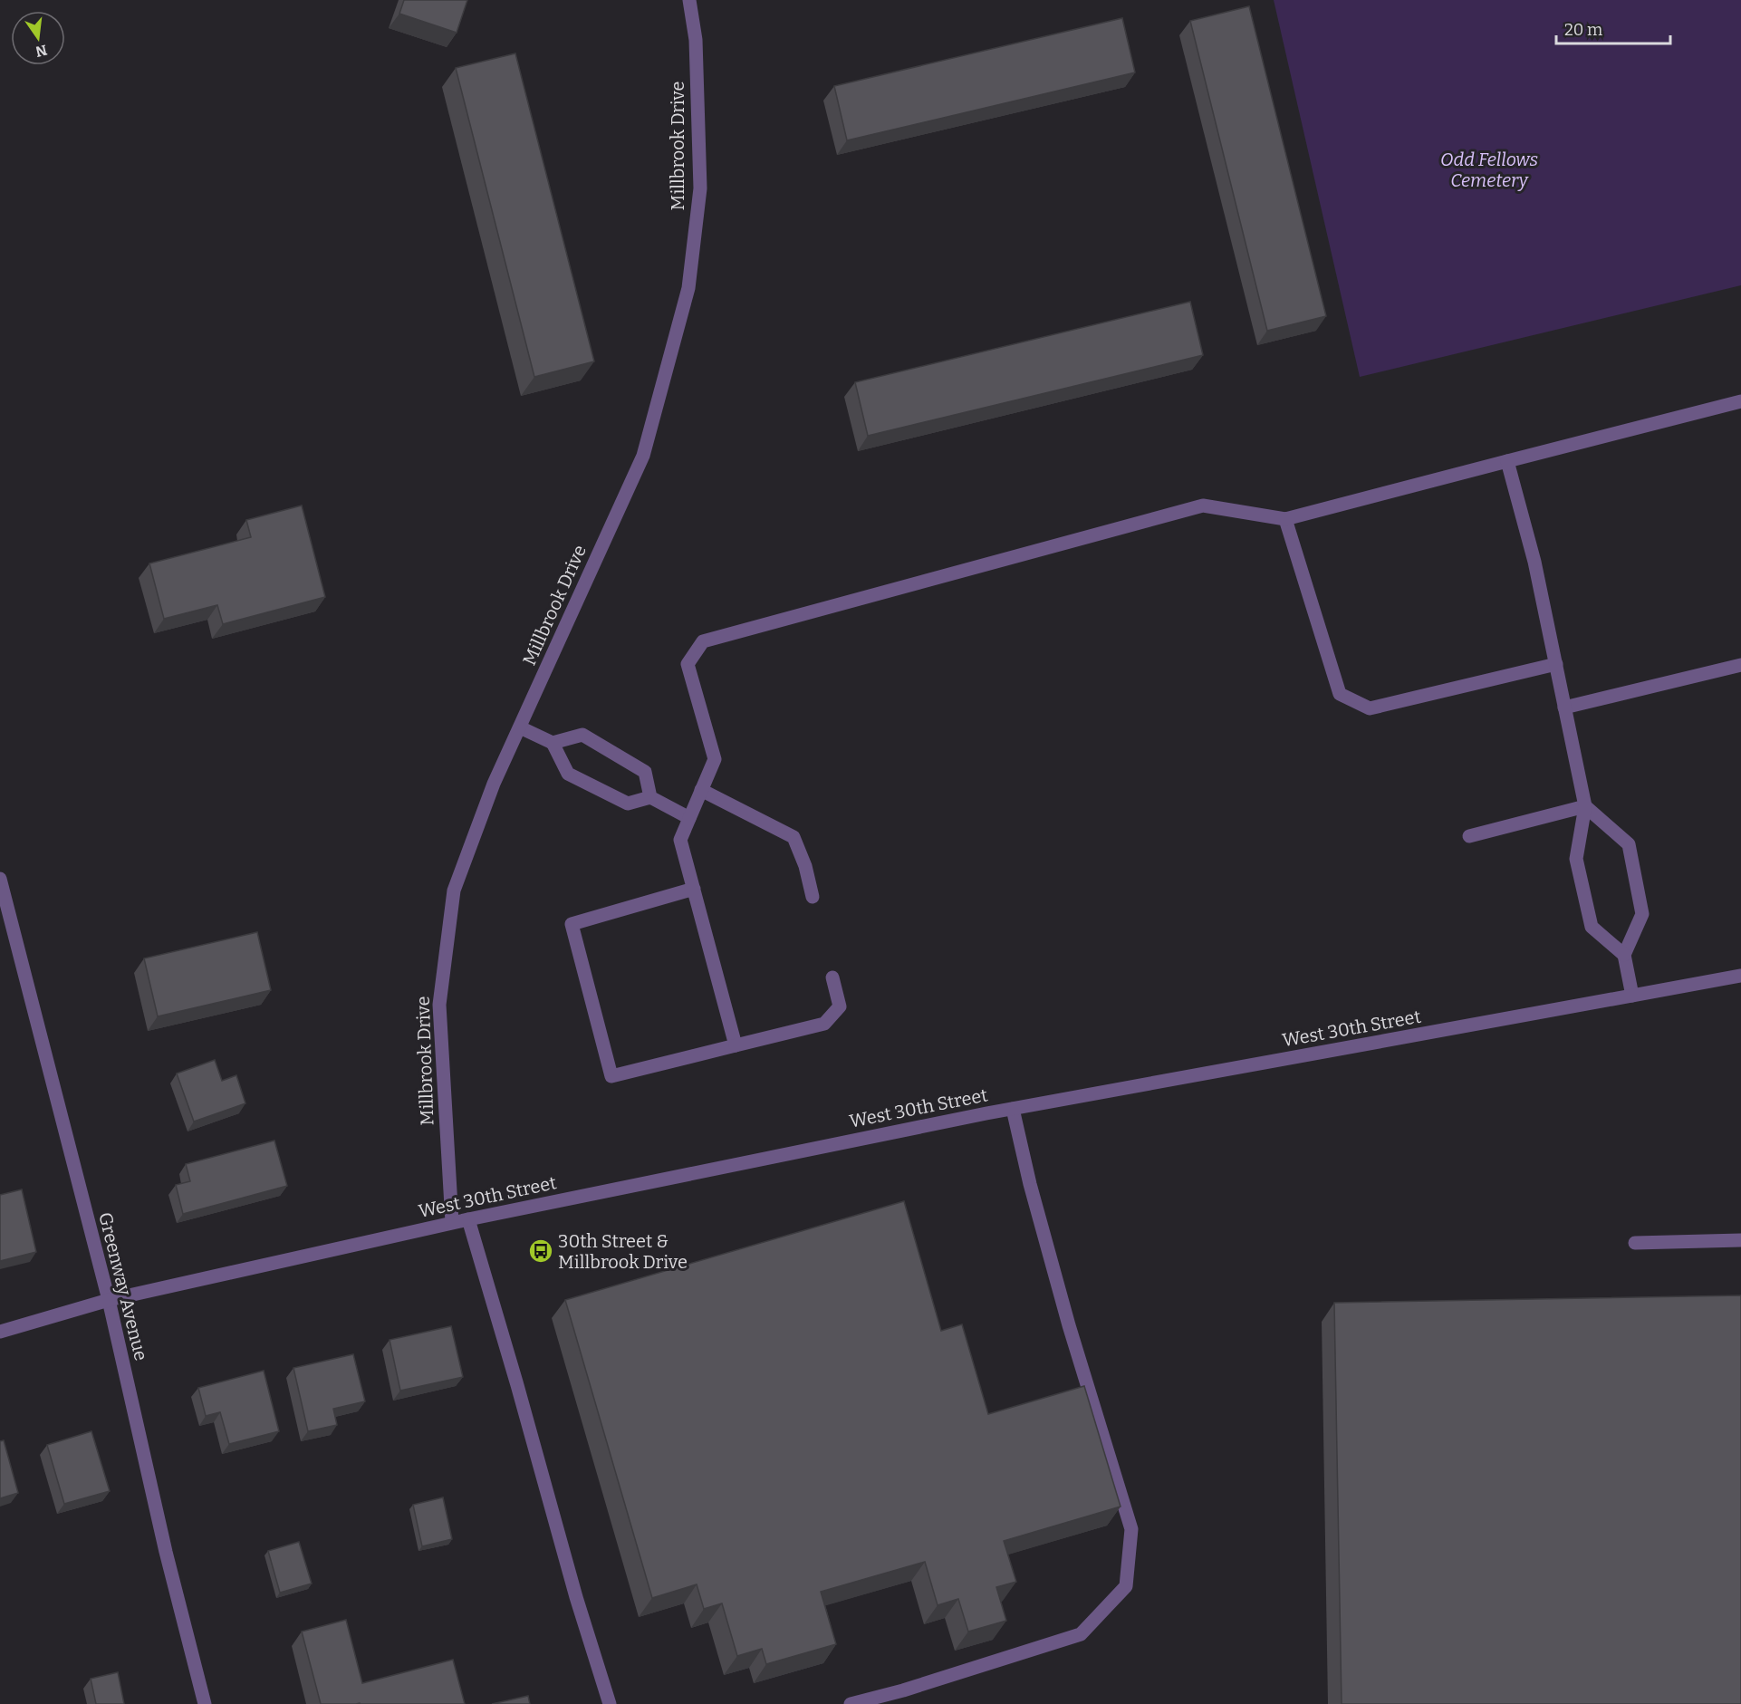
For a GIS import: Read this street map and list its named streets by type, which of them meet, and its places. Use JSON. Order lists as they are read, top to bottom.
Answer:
{
  "streets": {
    "street": ["Millbrook Drive", "West 30th Street", "Greenway Avenue"]
  },
  "crossings": [
    ["Millbrook Drive", "West 30th Street"],
    ["West 30th Street", "Greenway Avenue"]
  ],
  "parks": ["Odd Fellows Cemetery"],
  "places": {
    "bus stop": ["30th Street & Millbrook Drive"]
  },
  "scale_bar": "20 m",
  "north": "bottom"
}
